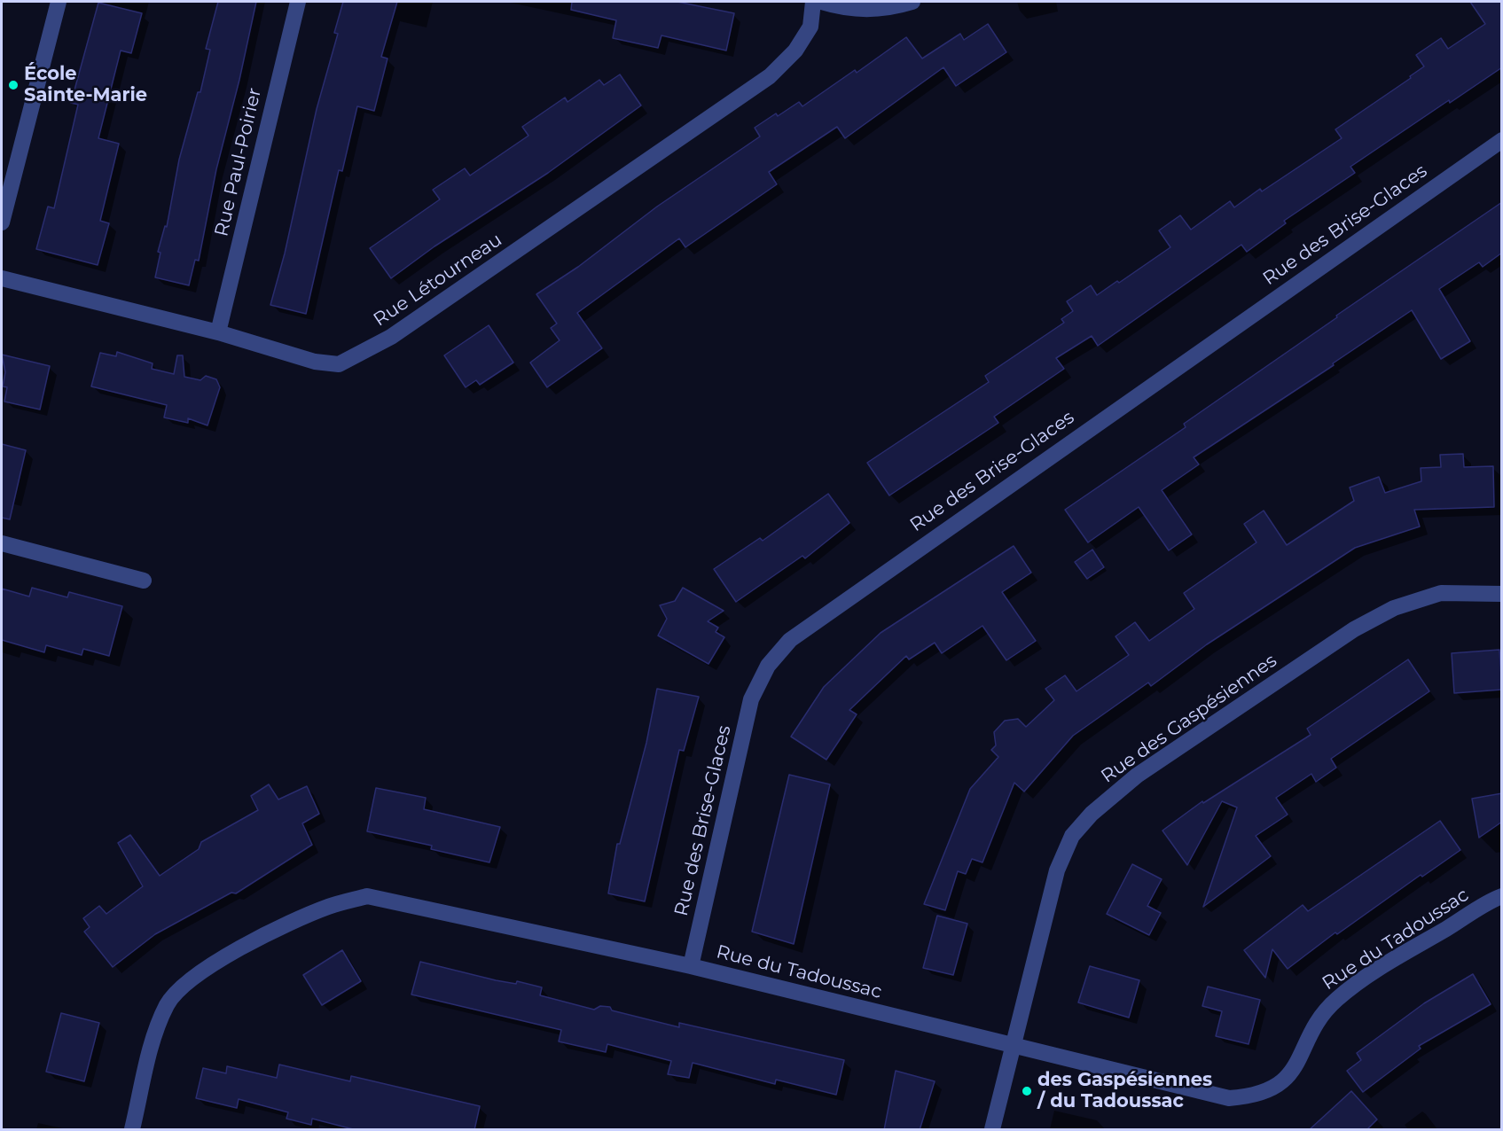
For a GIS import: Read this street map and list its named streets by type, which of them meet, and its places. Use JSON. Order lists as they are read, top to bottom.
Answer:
{
  "streets": {
    "street": [
      "Rue Paul-Poirier",
      "Rue des Brise-Glaces",
      "Rue Létourneau",
      "Rue des Gaspésiennes",
      "Rue du Tadoussac"
    ]
  },
  "crossings": [
    ["Rue Paul-Poirier", "Rue Létourneau"],
    ["Rue des Brise-Glaces", "Rue du Tadoussac"],
    ["Rue des Gaspésiennes", "Rue du Tadoussac"]
  ],
  "places": ["École Sainte-Marie", "des Gaspésiennes / du Tadoussac"]
}
